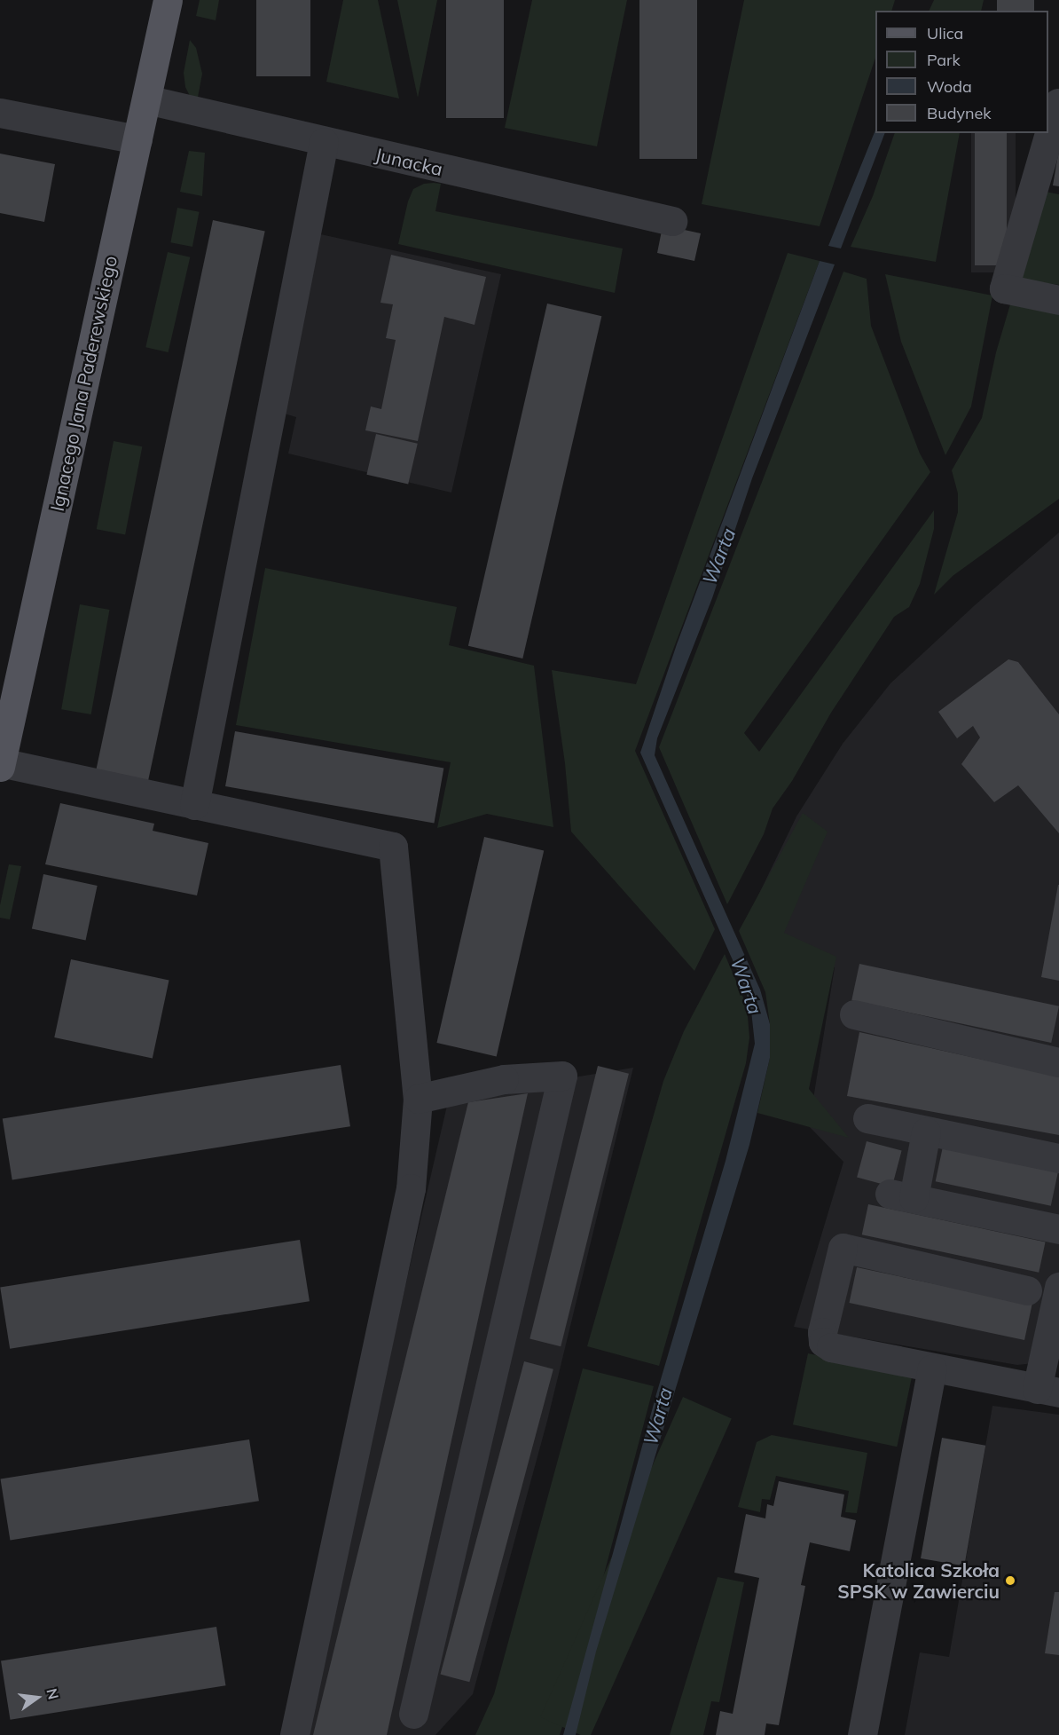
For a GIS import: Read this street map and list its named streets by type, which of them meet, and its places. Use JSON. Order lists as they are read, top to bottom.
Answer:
{
  "streets": {
    "main road": ["Ignacego Jana Paderewskiego"],
    "street": ["Junacka"]
  },
  "crossings": [
    ["Junacka", "Ignacego Jana Paderewskiego"]
  ],
  "water": ["Warta"],
  "places": ["Katolica Szkoła SPSK w Zawierciu"],
  "legend": [
    "Ulica",
    "Park",
    "Woda",
    "Budynek"
  ],
  "north": "right"
}
